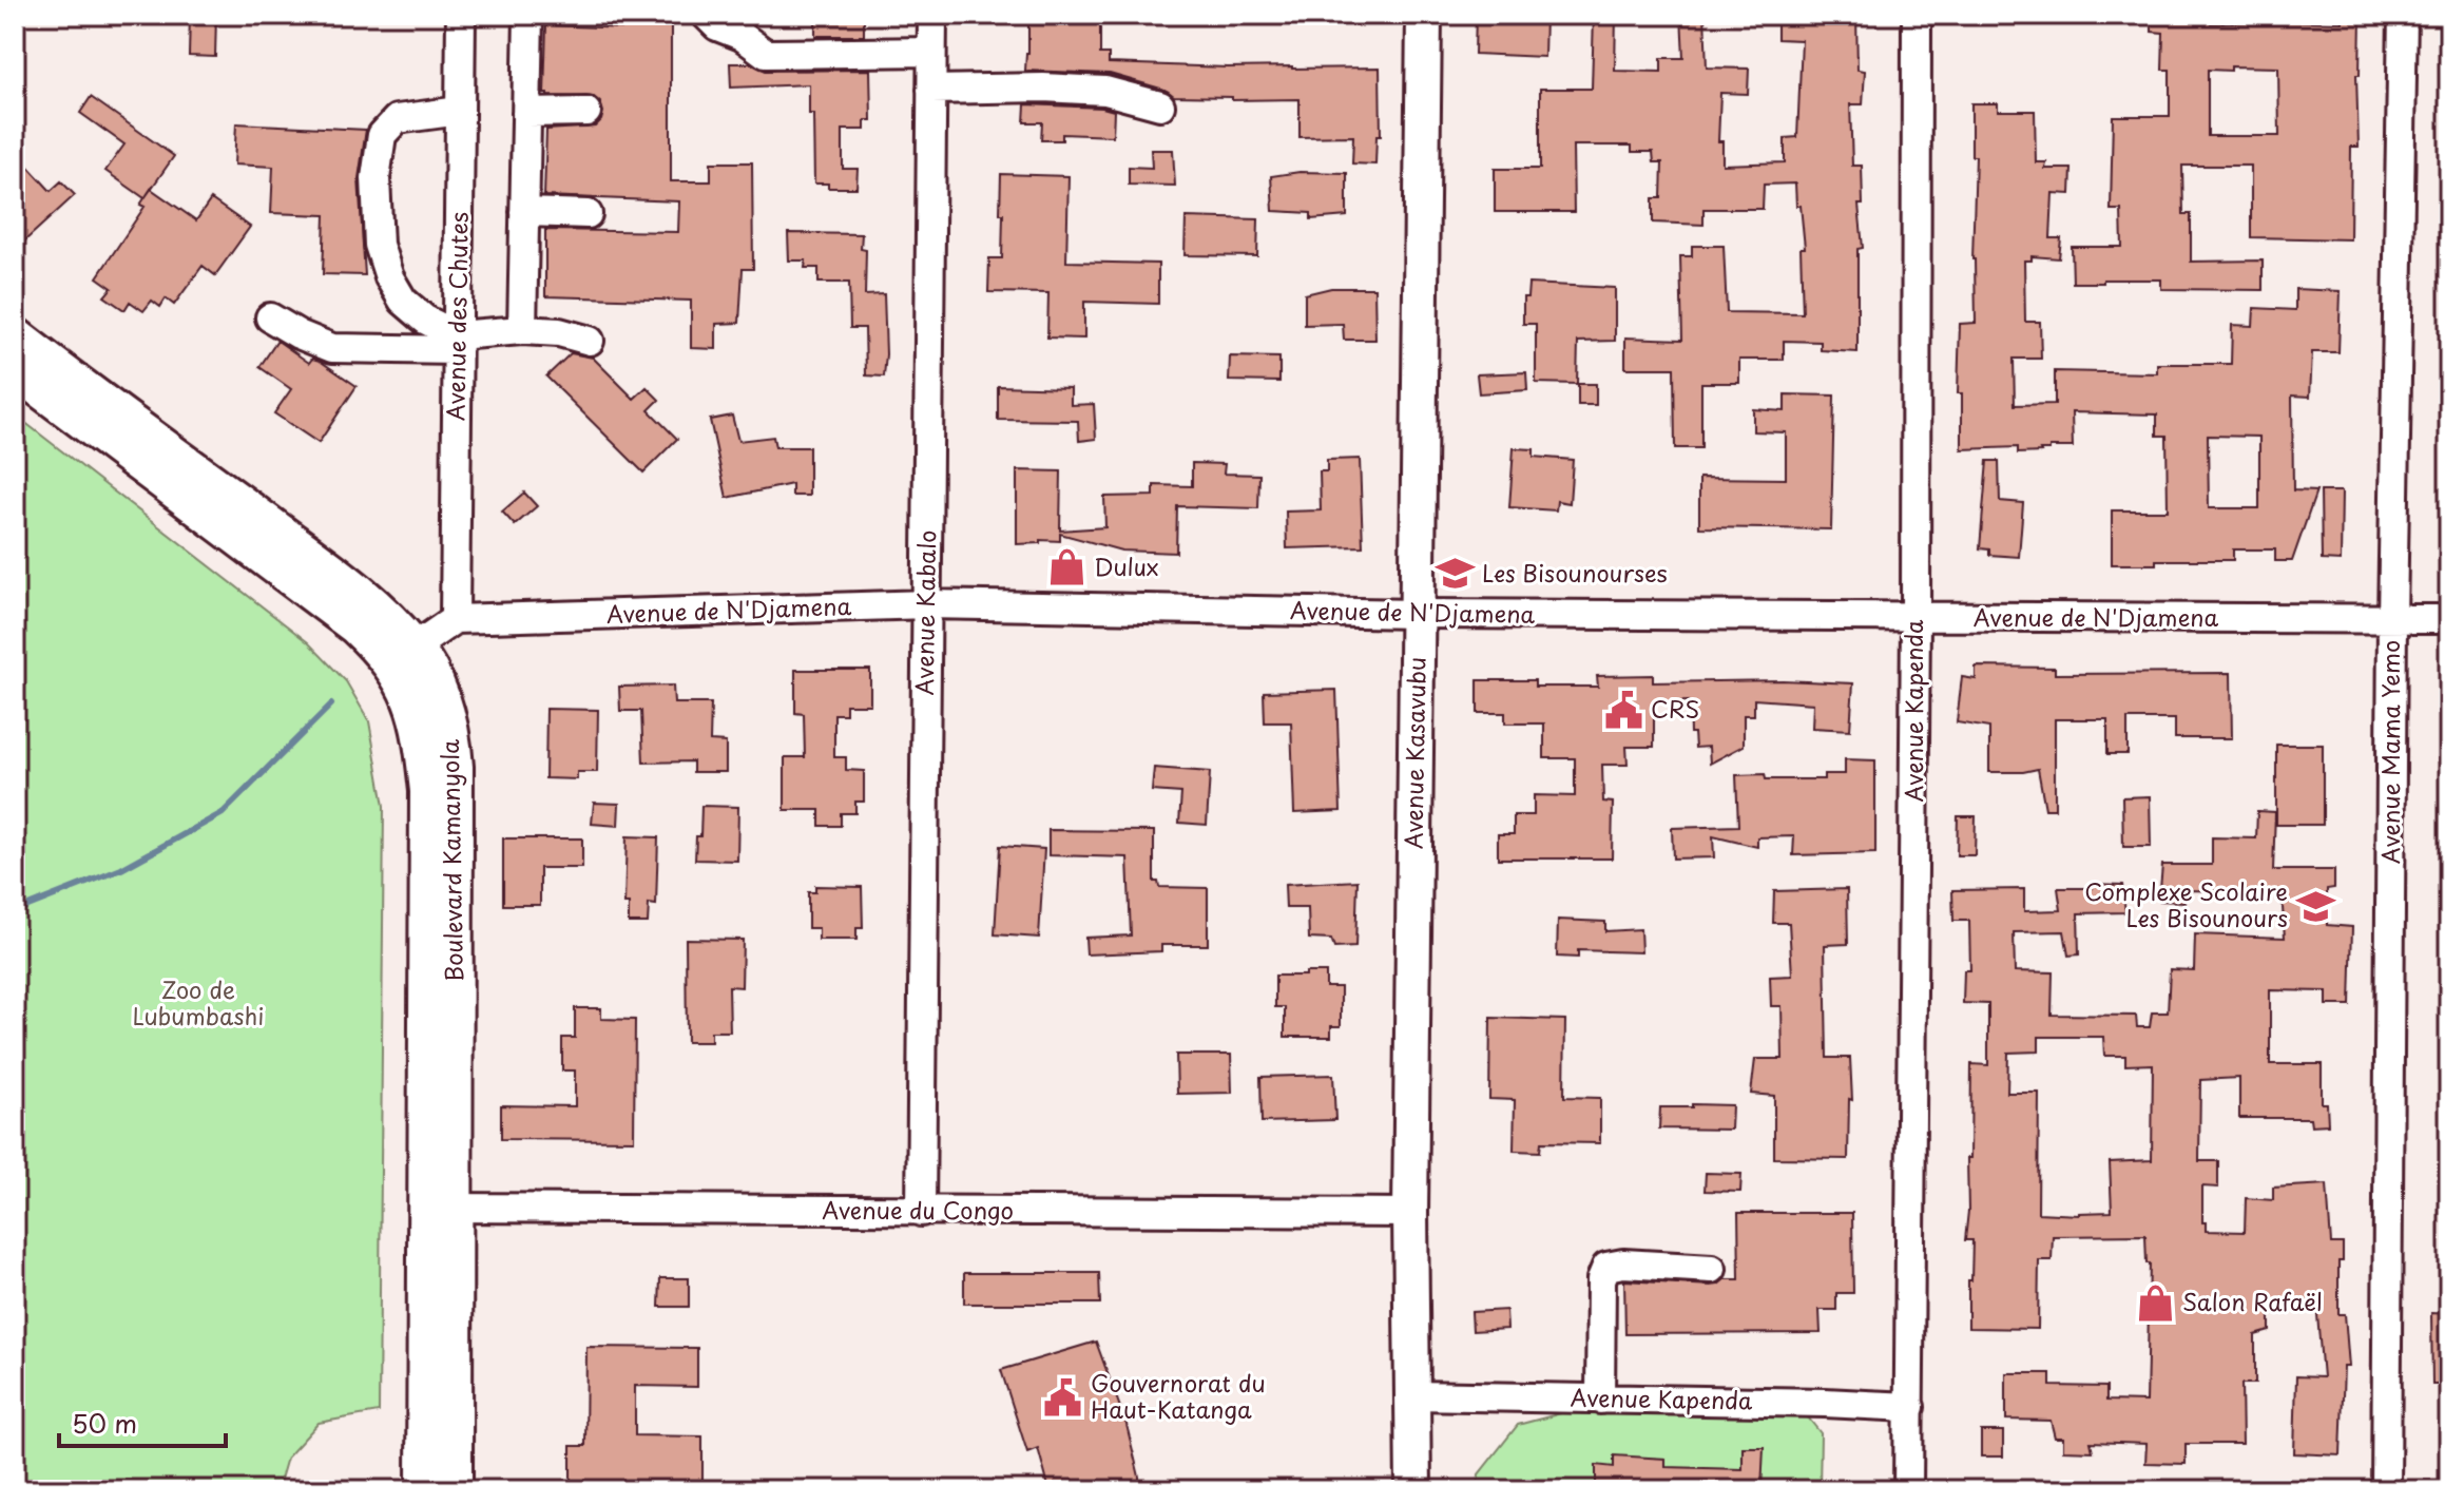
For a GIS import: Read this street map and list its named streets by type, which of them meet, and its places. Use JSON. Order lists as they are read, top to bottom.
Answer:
{
  "streets": {
    "main road": ["Avenue Kasavubu", "Boulevard Kamanyola"],
    "street": [
      "Avenue des Chutes",
      "Avenue de N'Djamena",
      "Avenue Kabalo",
      "Avenue Kapenda",
      "Avenue Mama Yemo",
      "Avenue du Congo"
    ]
  },
  "crossings": [
    ["Avenue des Chutes", "Avenue de N'Djamena"],
    ["Avenue de N'Djamena", "Avenue Kabalo"],
    ["Avenue de N'Djamena", "Avenue Kapenda"],
    ["Avenue de N'Djamena", "Avenue Mama Yemo"],
    ["Avenue de N'Djamena", "Avenue Kasavubu"],
    ["Avenue Kabalo", "Avenue du Congo"],
    ["Avenue Kapenda", "Avenue Kasavubu"],
    ["Avenue Kasavubu", "Avenue du Congo"],
    ["Boulevard Kamanyola", "Avenue du Congo"]
  ],
  "parks": ["Zoo de Lubumbashi"],
  "places": {
    "shop": ["Dulux", "Salon Rafaël"],
    "school or university": ["Les Bisounourses", "Complexe Scolaire Les Bisounours"],
    "public building": ["CRS", "Gouvernorat du Haut-Katanga"]
  },
  "scale_bar": "50 m"
}
